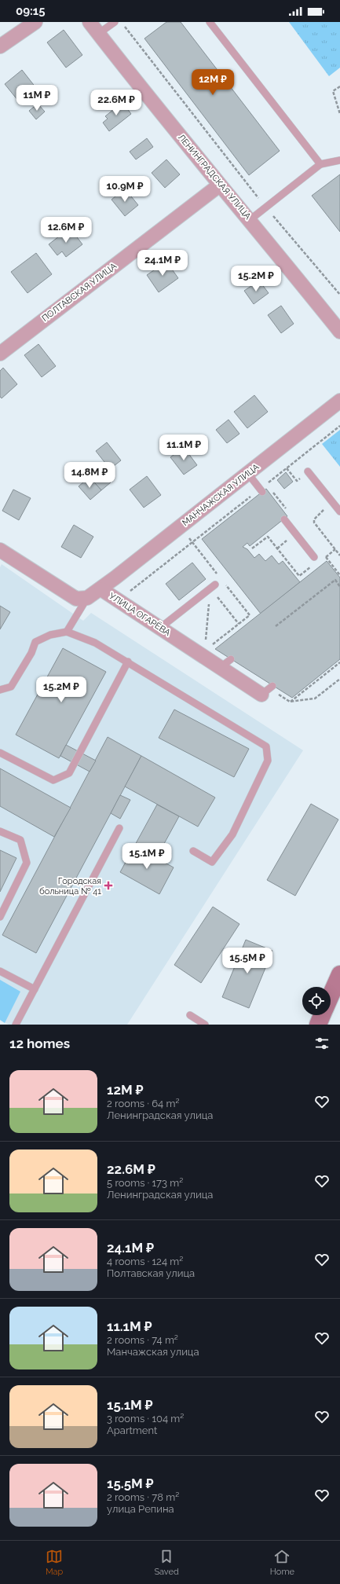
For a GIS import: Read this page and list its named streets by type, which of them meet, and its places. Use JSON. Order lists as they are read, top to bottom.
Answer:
{
  "streets": {
    "street": [
      "ЛЕНИНГРАДСКАЯ УЛИЦА",
      "ПОЛТАВСКАЯ УЛИЦА",
      "МАНЧАЖСКАЯ УЛИЦА",
      "УЛИЦА ОГАРЁВА"
    ]
  },
  "crossings": [
    ["ЛЕНИНГРАДСКАЯ УЛИЦА", "ПОЛТАВСКАЯ УЛИЦА"],
    ["МАНЧАЖСКАЯ УЛИЦА", "УЛИЦА ОГАРЁВА"]
  ],
  "places": {
    "health": ["Городская больница № 41"]
  },
  "page": {
    "status": "09:15",
    "price": [
      "12M ₽",
      "11M ₽",
      "22.6M ₽",
      "10.9M ₽",
      "12.6M ₽",
      "24.1M ₽",
      "15.2M ₽",
      "11.1M ₽",
      "14.8M ₽",
      "15.2M ₽",
      "15.1M ₽",
      "15.5M ₽"
    ],
    "heading": "12 homes",
    "list": [
      {
        "name": "12M ₽",
        "note": "2 rooms · 64 m² · Ленинградская улица"
      },
      {
        "name": "22.6M ₽",
        "note": "5 rooms · 173 m² · Ленинградская улица"
      },
      {
        "name": "24.1M ₽",
        "note": "4 rooms · 124 m² · Полтавская улица"
      },
      {
        "name": "11.1M ₽",
        "note": "2 rooms · 74 m² · Манчажская улица"
      },
      {
        "name": "15.1M ₽",
        "note": "3 rooms · 104 m² · Apartment"
      },
      {
        "name": "15.5M ₽",
        "note": "2 rooms · 78 m² · улица Репина"
      }
    ],
    "tabs": ["Map", "Saved", "Home"]
  }
}
